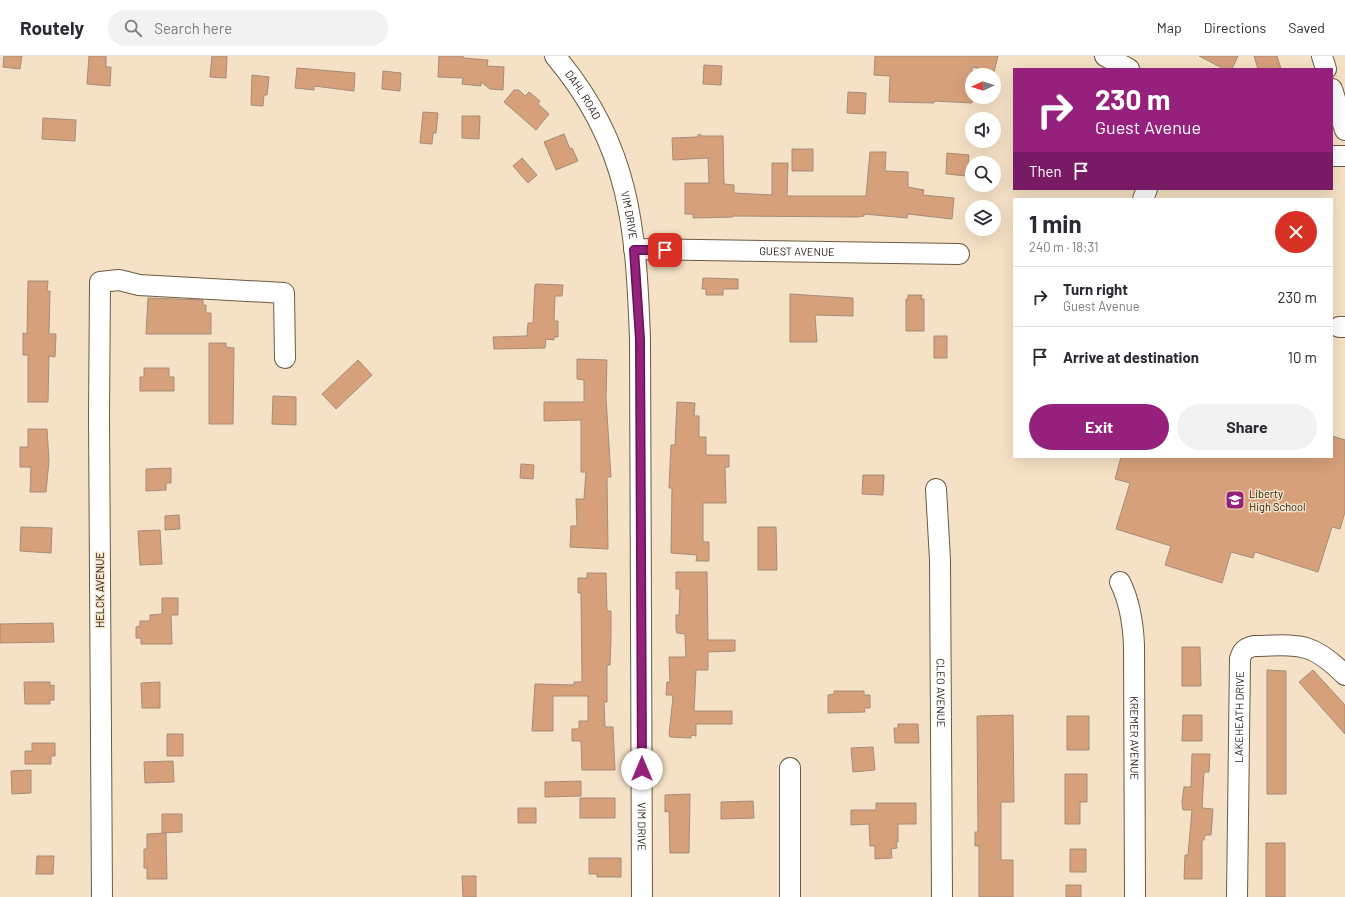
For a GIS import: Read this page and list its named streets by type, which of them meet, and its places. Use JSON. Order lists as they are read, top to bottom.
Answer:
{
  "streets": {
    "street": [
      "DAHL ROAD",
      "VIM DRIVE",
      "GUEST AVENUE",
      "HELCK AVENUE",
      "CLEO AVENUE",
      "LAKEHEATH DRIVE",
      "KREMER AVENUE"
    ]
  },
  "crossings": [
    ["DAHL ROAD", "VIM DRIVE"],
    ["VIM DRIVE", "GUEST AVENUE"]
  ],
  "places": {
    "school or university": ["Liberty High School"]
  },
  "north": "left",
  "page": {
    "header": "Routely",
    "search": "Search here",
    "nav": ["Map", "Directions", "Saved"],
    "turn": ["230 m", "Guest Avenue"],
    "then": "Then",
    "heading": ["1 min", "240 m · 18:31"],
    "list": [
      {
        "name": "Turn right",
        "note": "Guest Avenue",
        "value": "230 m"
      },
      {
        "name": "Arrive at destination",
        "value": "10 m"
      }
    ],
    "buttons": ["Exit", "Share"]
  }
}
